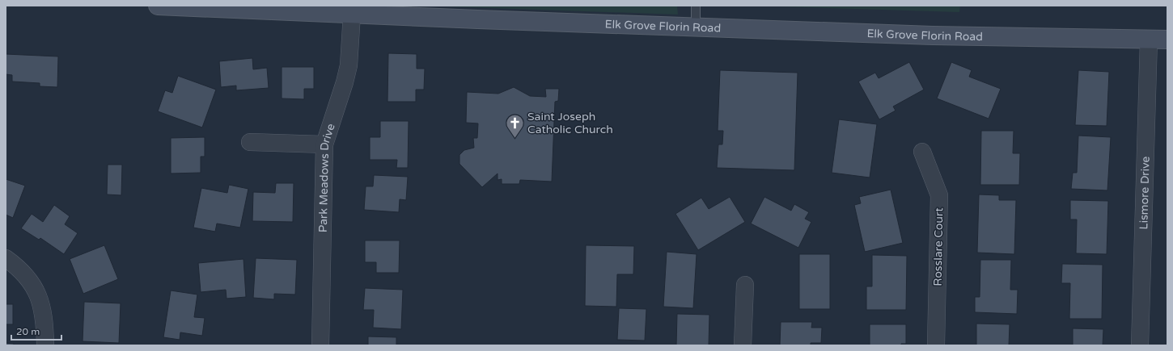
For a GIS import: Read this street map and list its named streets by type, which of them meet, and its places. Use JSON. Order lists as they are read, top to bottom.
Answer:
{
  "streets": {
    "main road": ["Elk Grove Florin Road"],
    "street": ["Park Meadows Drive", "Lismore Drive", "Rosslare Court"]
  },
  "crossings": [
    ["Elk Grove Florin Road", "Park Meadows Drive"],
    ["Elk Grove Florin Road", "Lismore Drive"]
  ],
  "places": {
    "church": ["Saint Joseph Catholic Church"]
  },
  "scale_bar": "20 m"
}
